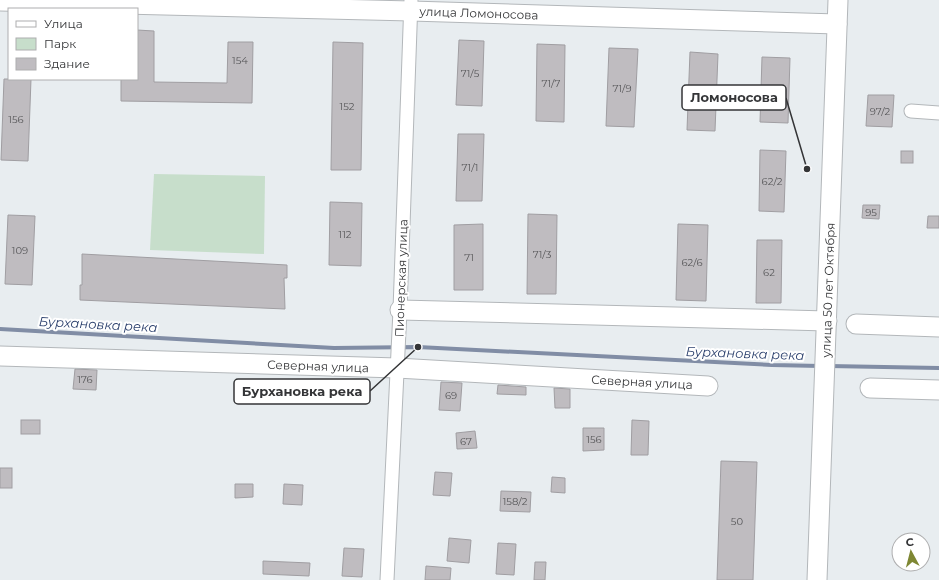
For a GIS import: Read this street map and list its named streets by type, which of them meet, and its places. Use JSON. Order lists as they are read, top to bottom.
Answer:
{
  "streets": {
    "street": [
      "улица Ломоносова",
      "Пионерская улица",
      "улица 50 лет Октября",
      "Северная улица"
    ]
  },
  "crossings": [
    ["улица Ломоносова", "Пионерская улица"],
    ["улица Ломоносова", "улица 50 лет Октября"],
    ["Пионерская улица", "Северная улица"]
  ],
  "water": ["Бурхановка река"],
  "places": ["Ломоносова", "Бурхановка река"],
  "house_numbers": [
    "154",
    "71/5",
    "71/7",
    "71/9",
    "152",
    "97/2",
    "156",
    "71/1",
    "62/2",
    "95",
    "112",
    "109",
    "71/3",
    "71",
    "62/6",
    "62",
    "176",
    "69",
    "156",
    "67",
    "158/2",
    "50"
  ],
  "legend": ["Улица", "Парк", "Здание"],
  "north": "top"
}
